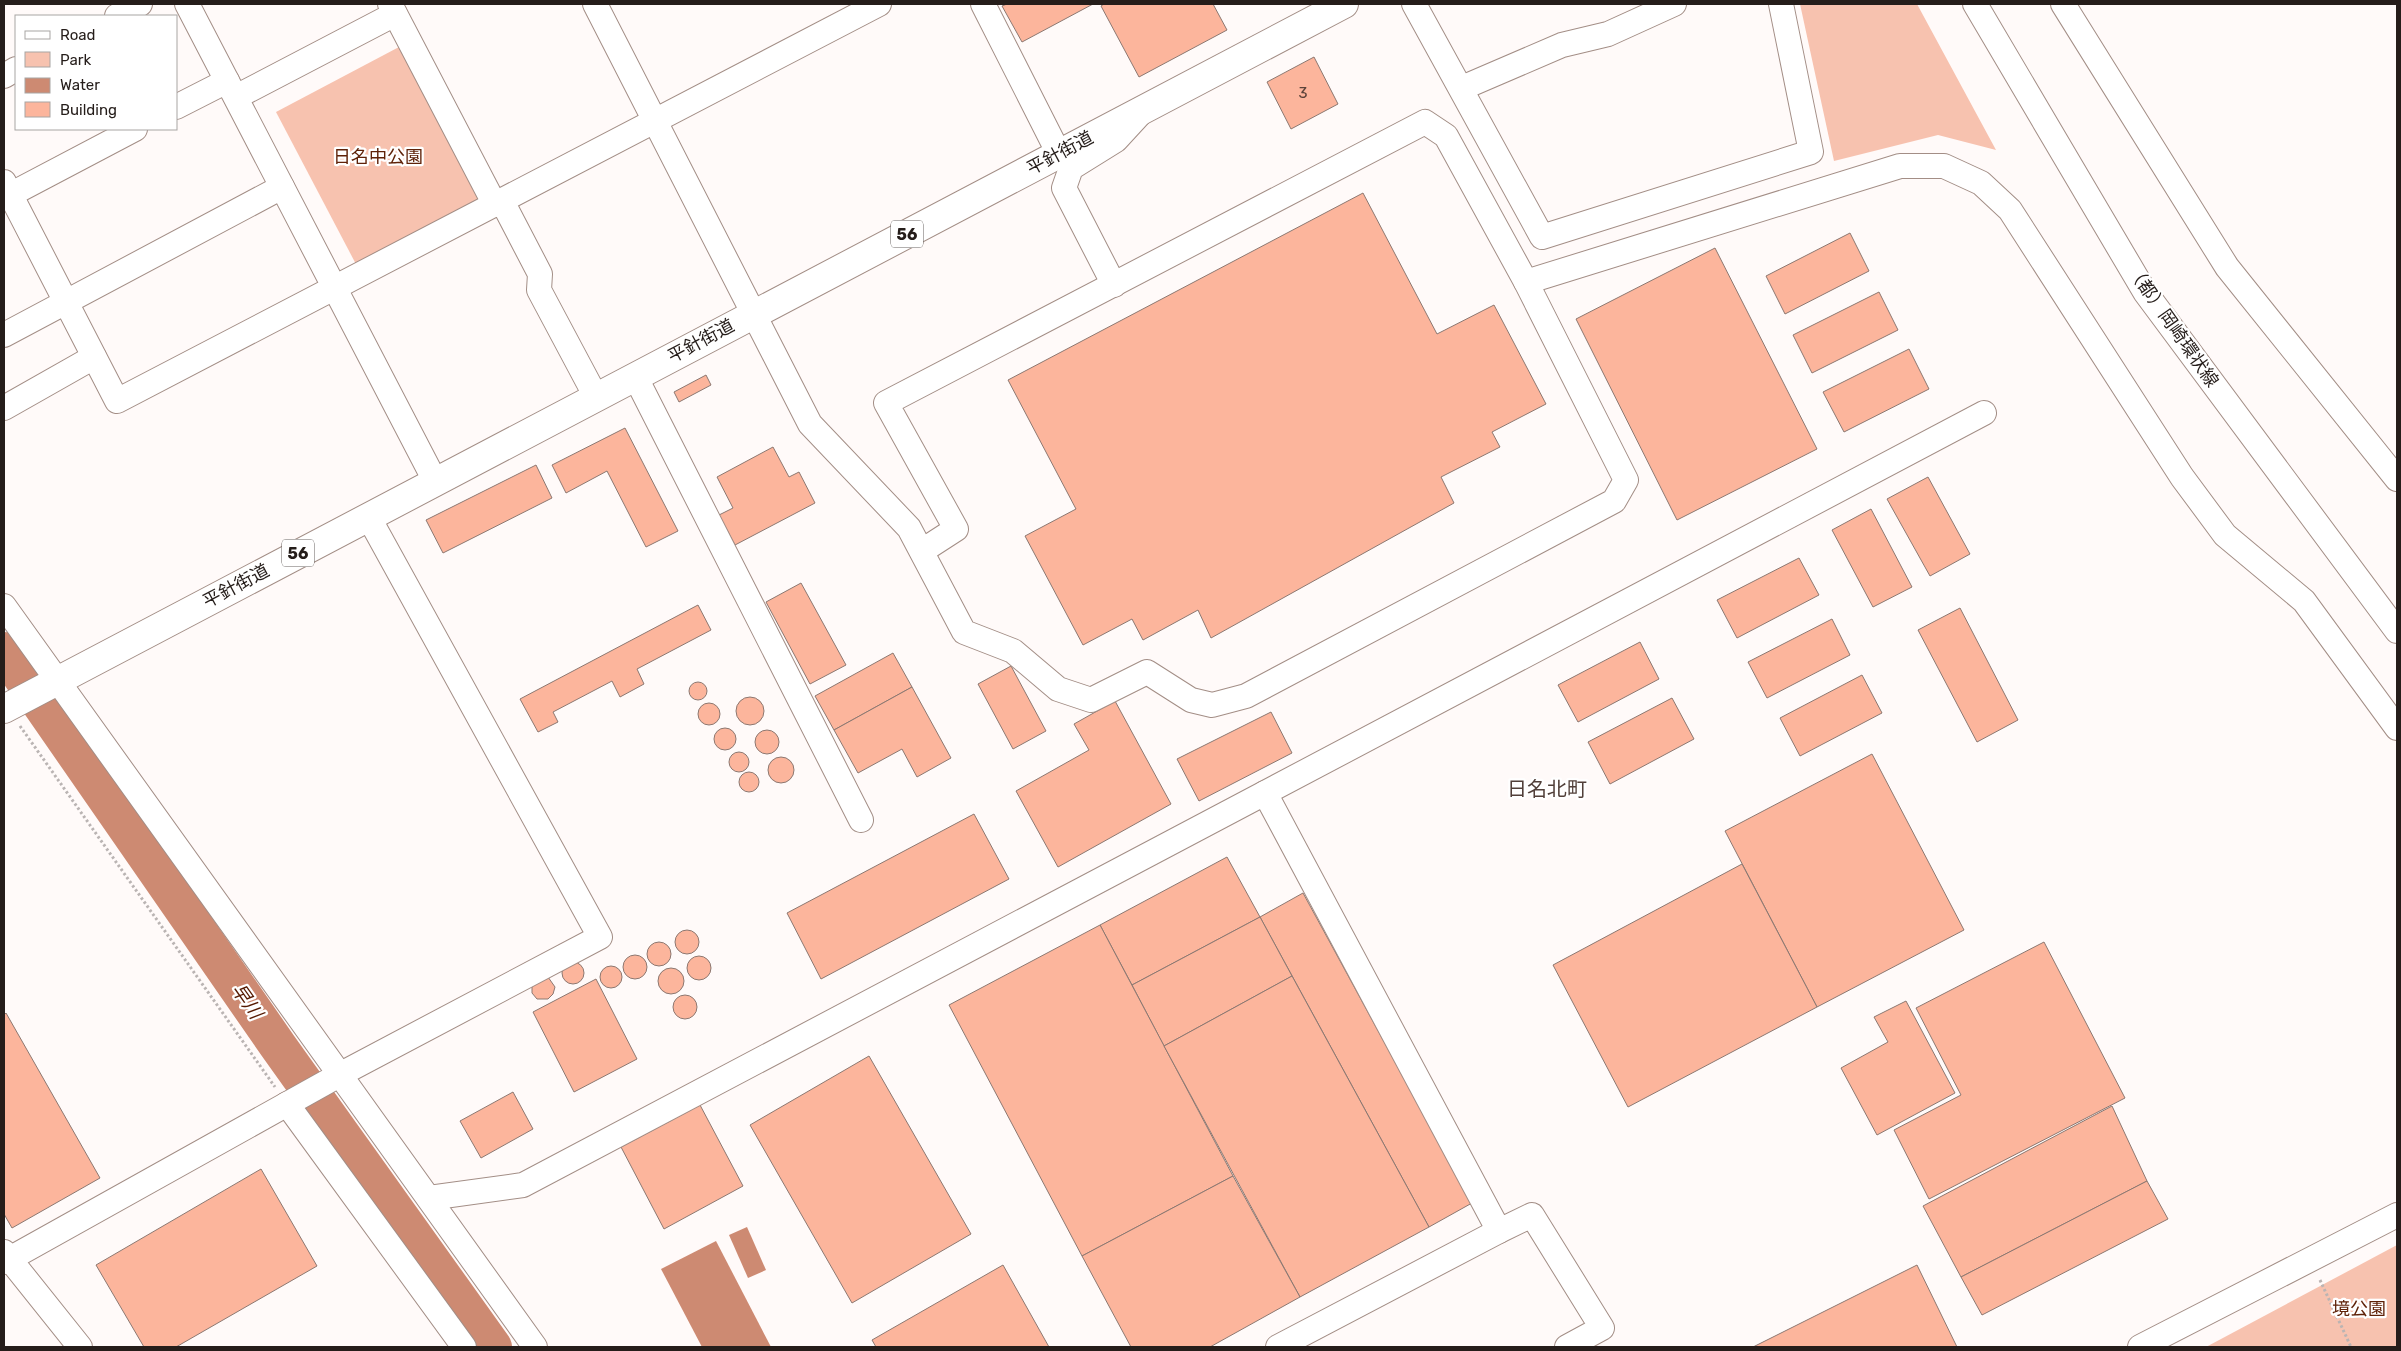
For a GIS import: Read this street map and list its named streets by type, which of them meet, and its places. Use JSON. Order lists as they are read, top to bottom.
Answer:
{
  "streets": {
    "main road": ["平針街道", "56"],
    "street": ["（都）岡崎環状線"]
  },
  "crossings": [
    ["平針街道", "56"]
  ],
  "districts": ["日名北町"],
  "water": ["早川"],
  "parks": ["日名中公園", "境公園"],
  "house_numbers": ["3"],
  "legend": [
    "Road",
    "Park",
    "Water",
    "Building"
  ]
}
